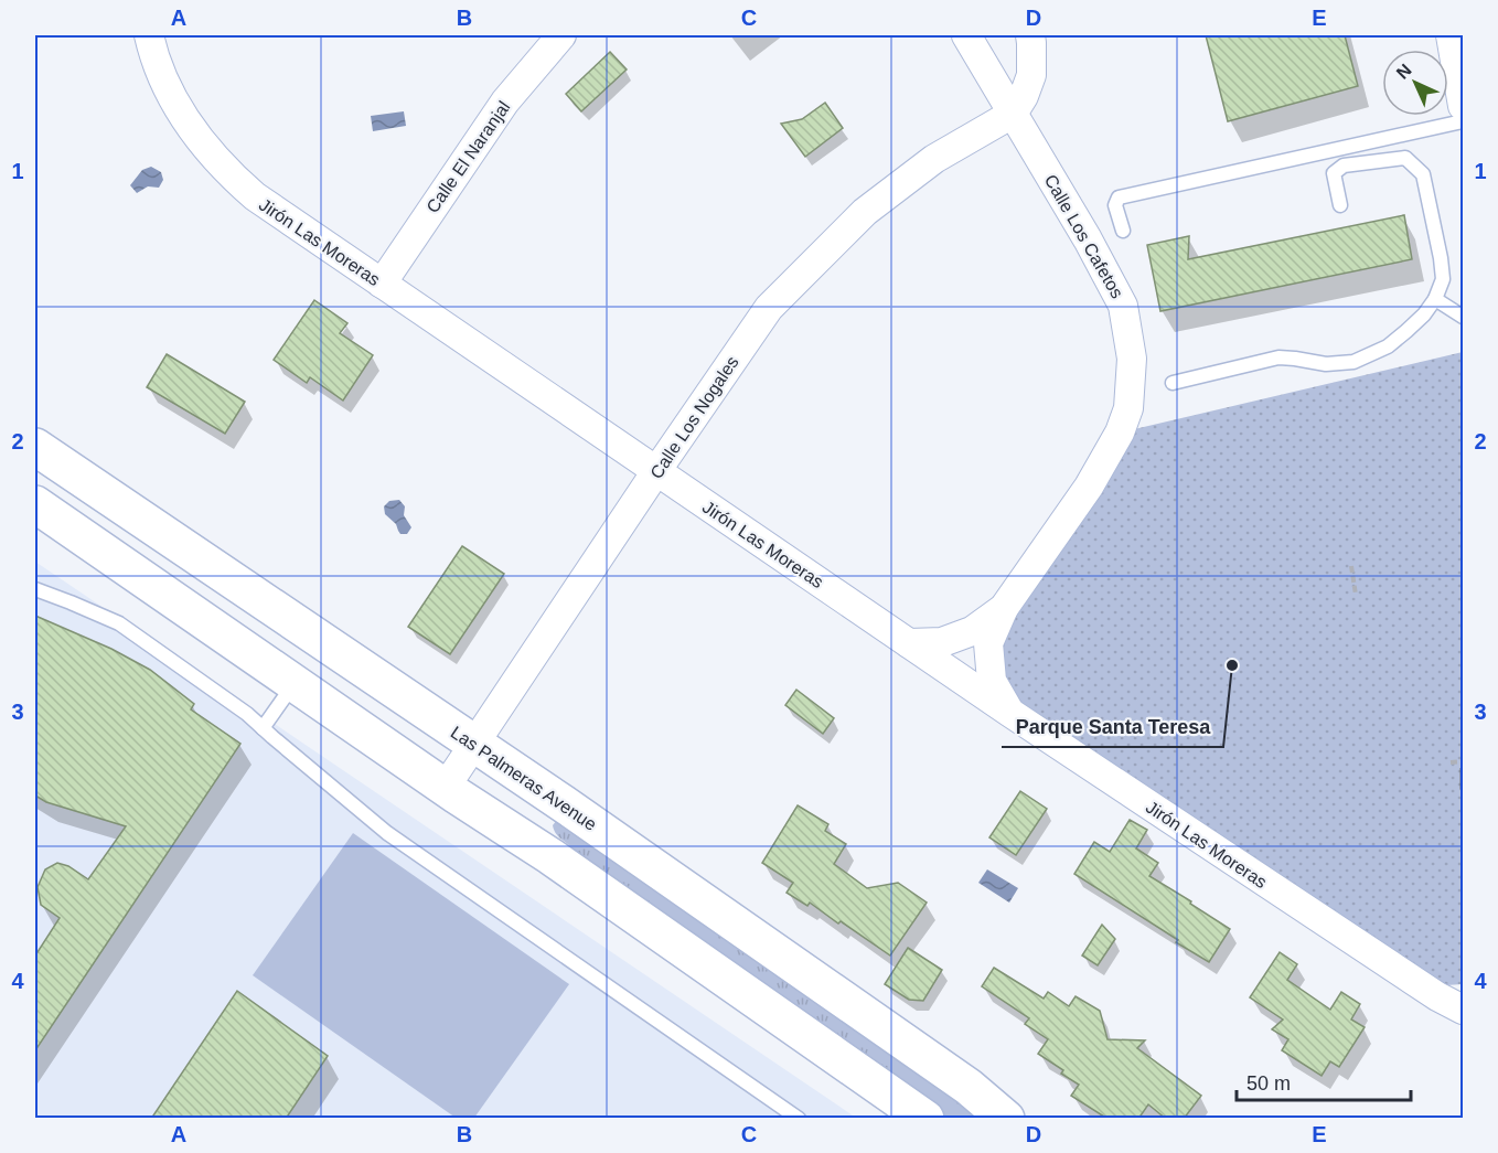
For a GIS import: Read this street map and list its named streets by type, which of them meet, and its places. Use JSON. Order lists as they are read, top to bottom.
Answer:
{
  "streets": {
    "main road": ["Las Palmeras Avenue"],
    "street": [
      "Calle El Naranjal",
      "Calle Los Cafetos",
      "Jirón Las Moreras",
      "Calle Los Nogales"
    ]
  },
  "crossings": [
    ["Calle El Naranjal", "Jirón Las Moreras"],
    ["Calle Los Cafetos", "Jirón Las Moreras"],
    ["Calle Los Cafetos", "Calle Los Nogales"],
    ["Jirón Las Moreras", "Calle Los Nogales"],
    ["Calle Los Nogales", "Las Palmeras Avenue"]
  ],
  "places": ["Parque Santa Teresa"],
  "scale_bar": "50 m",
  "north": "top left",
  "grid": {
    "columns": [
      "A",
      "B",
      "C",
      "D",
      "E"
    ],
    "rows": [
      "1",
      "2",
      "3",
      "4"
    ]
  }
}
